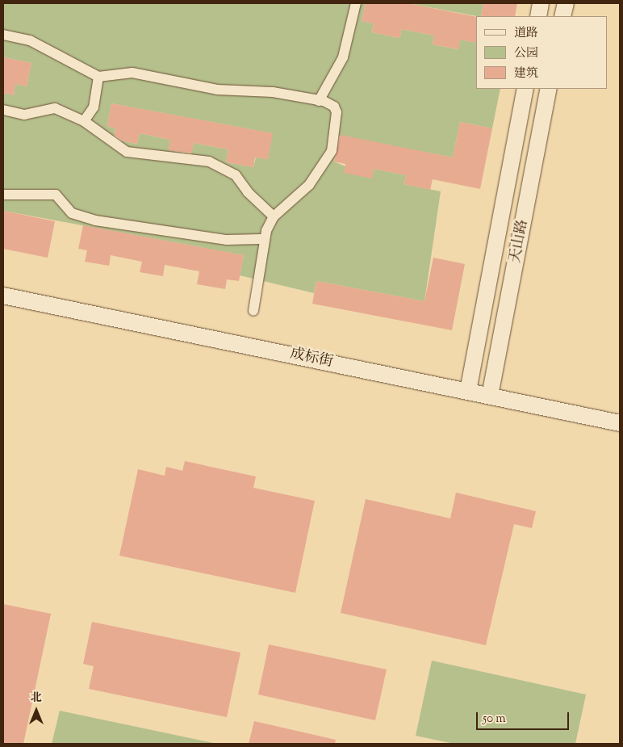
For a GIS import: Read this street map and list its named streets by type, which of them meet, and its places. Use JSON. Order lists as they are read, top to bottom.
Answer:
{
  "streets": {
    "street": ["天山路", "成标街"]
  },
  "crossings": [
    ["天山路", "成标街"]
  ],
  "legend": ["道路", "公园", "建筑"],
  "scale_bar": "50 m",
  "north": "top"
}
